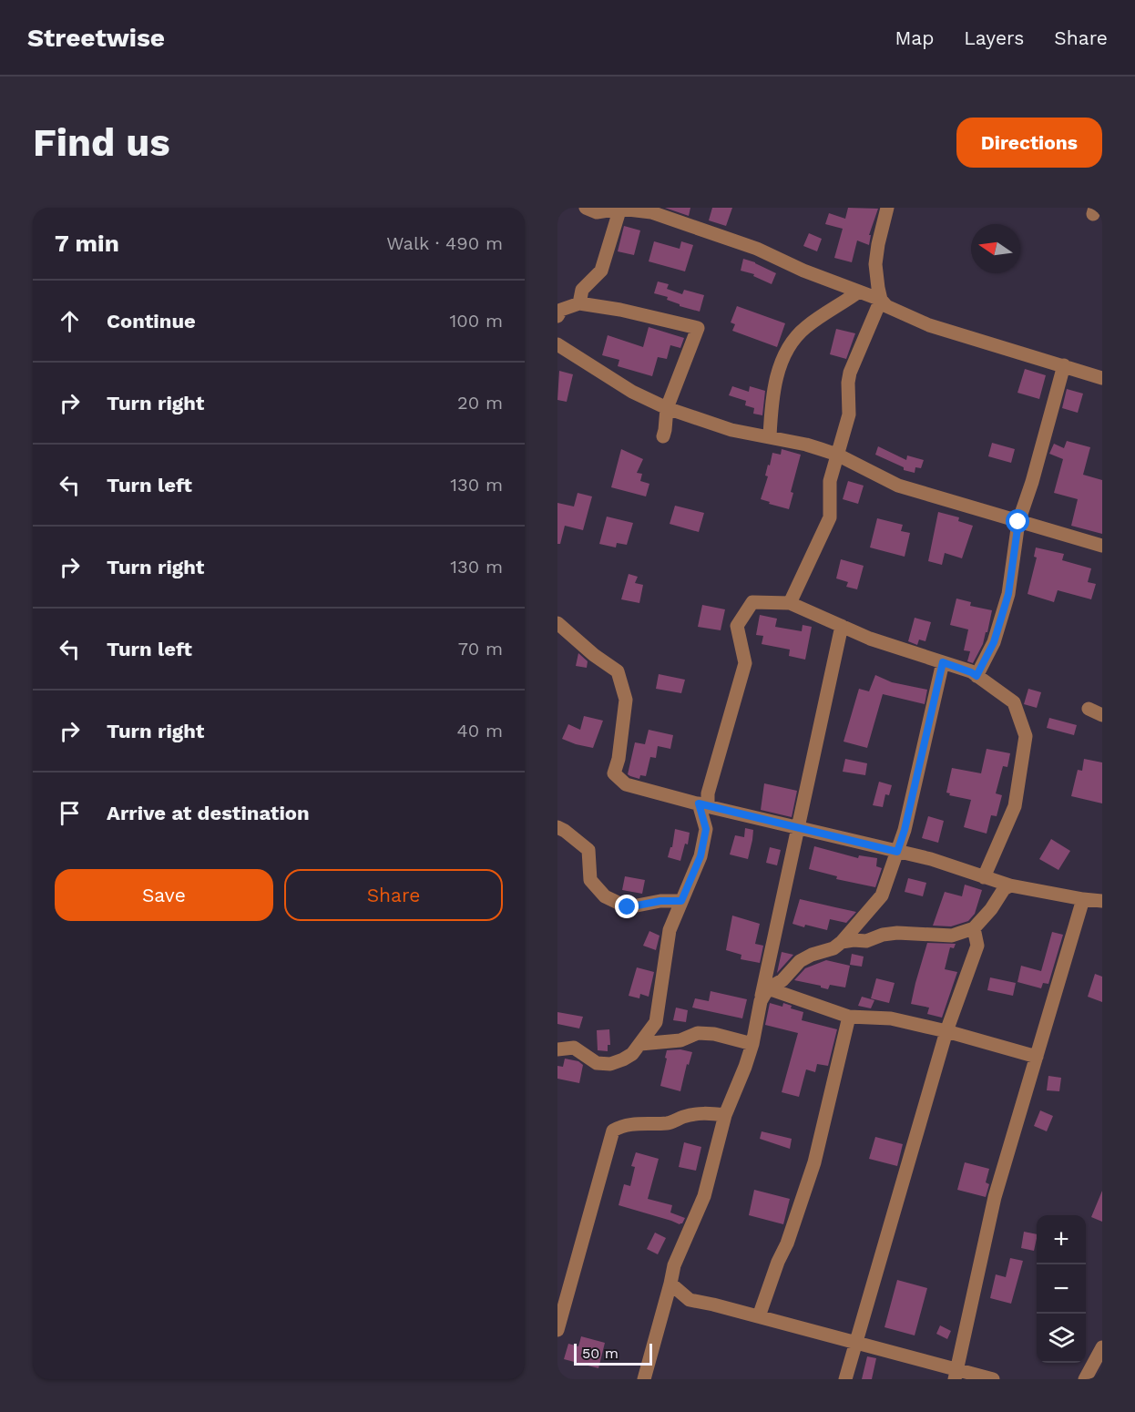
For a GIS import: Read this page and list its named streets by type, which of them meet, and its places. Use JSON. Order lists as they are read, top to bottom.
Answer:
{
  "scale_bar": "50 m",
  "north": "left",
  "page": {
    "header": "Streetwise",
    "nav": ["Map", "Layers", "Share"],
    "buttons": [
      "Directions",
      ["Save", "Share"]
    ],
    "title": "Find us",
    "heading": ["7 min", "Walk · 490 m"],
    "list": [
      ["Continue", "100 m"],
      ["Turn right", "20 m"],
      ["Turn left", "130 m"],
      ["Turn right", "130 m"],
      ["Turn left", "70 m"],
      ["Turn right", "40 m"],
      "Arrive at destination"
    ],
    "map_buttons": ["+", "−"],
    "scale": "50 m"
  }
}
